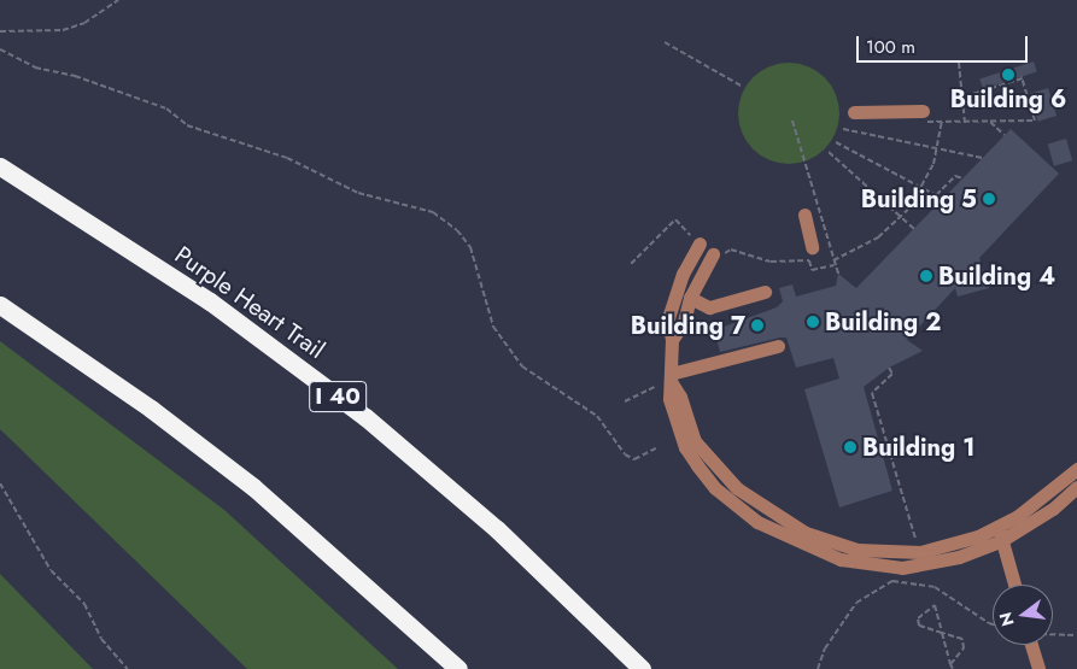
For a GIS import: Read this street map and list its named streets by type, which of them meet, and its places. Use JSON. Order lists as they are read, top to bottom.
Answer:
{
  "streets": {
    "highway": ["Purple Heart Trail", "I 40"]
  },
  "places": [
    "Building 6",
    "Building 5",
    "Building 4",
    "Building 2",
    "Building 7",
    "Building 1"
  ],
  "scale_bar": "100 m",
  "north": "left"
}
